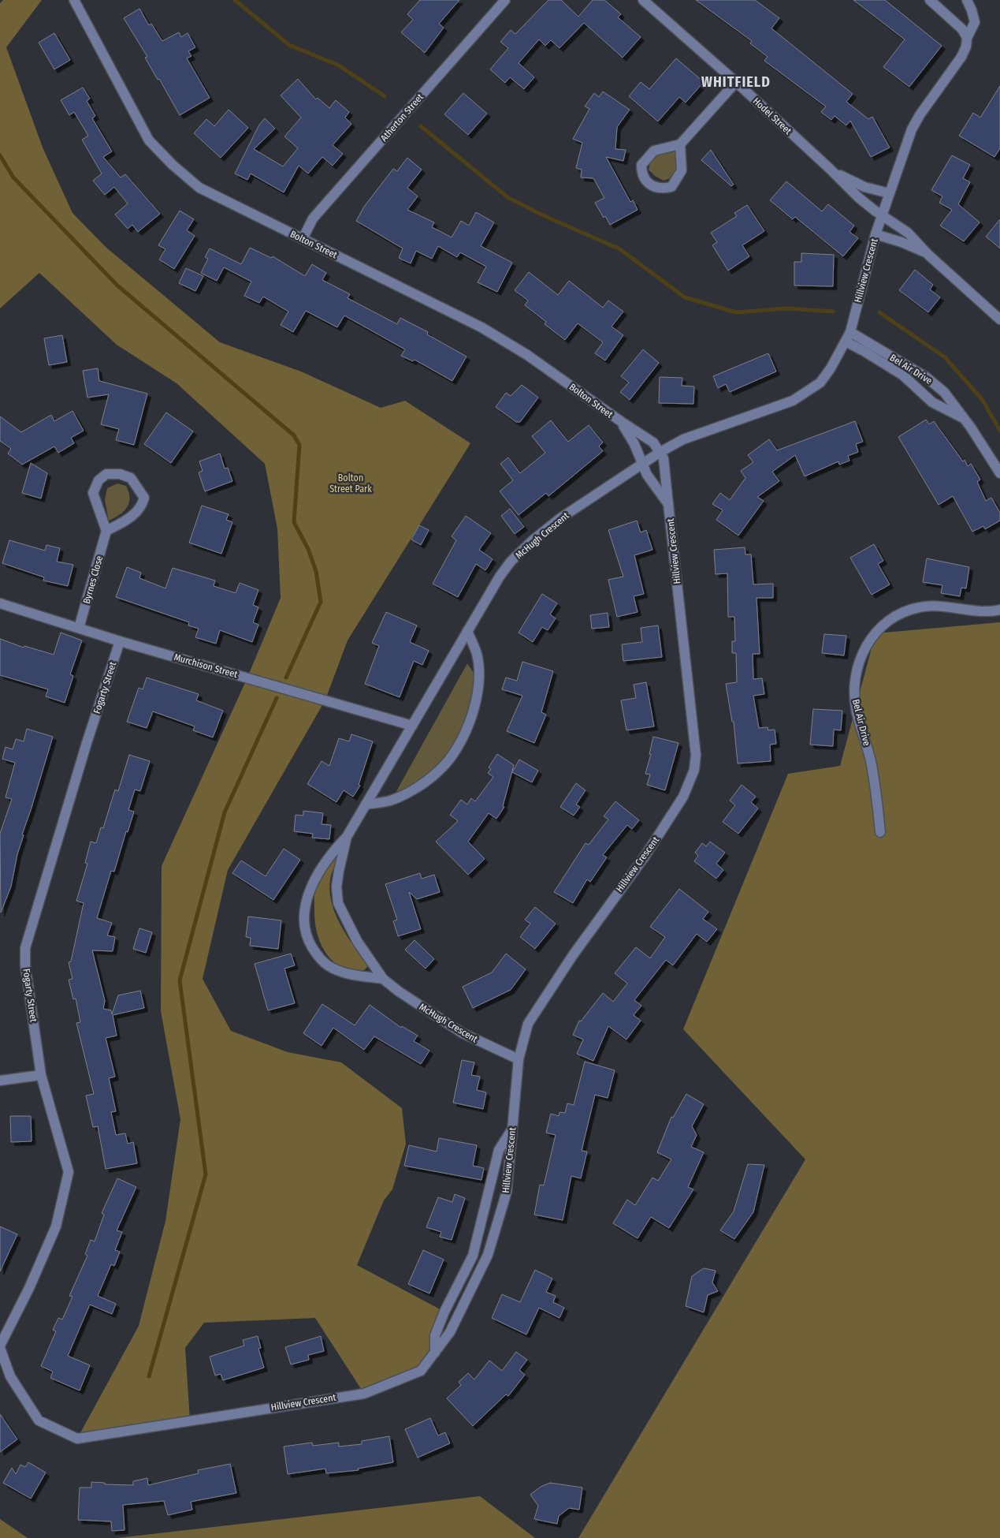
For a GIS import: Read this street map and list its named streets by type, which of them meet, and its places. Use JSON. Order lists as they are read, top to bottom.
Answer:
{
  "streets": {
    "street": [
      "Hodel Street",
      "Atherton Street",
      "Bolton Street",
      "Hillview Crescent",
      "Bel Air Drive",
      "McHugh Crescent",
      "Byrnes Close",
      "Murchison Street",
      "Fogarty Street"
    ]
  },
  "crossings": [
    ["Hodel Street", "Hillview Crescent"],
    ["Atherton Street", "Bolton Street"],
    ["Bolton Street", "Hillview Crescent"],
    ["Bolton Street", "McHugh Crescent"],
    ["Hillview Crescent", "Bel Air Drive"],
    ["Hillview Crescent", "McHugh Crescent"],
    ["Hillview Crescent", "Fogarty Street"],
    ["McHugh Crescent", "Murchison Street"],
    ["Byrnes Close", "Murchison Street"],
    ["Murchison Street", "Fogarty Street"]
  ],
  "districts": ["WHITFIELD"],
  "parks": ["Bolton Street Park"]
}
